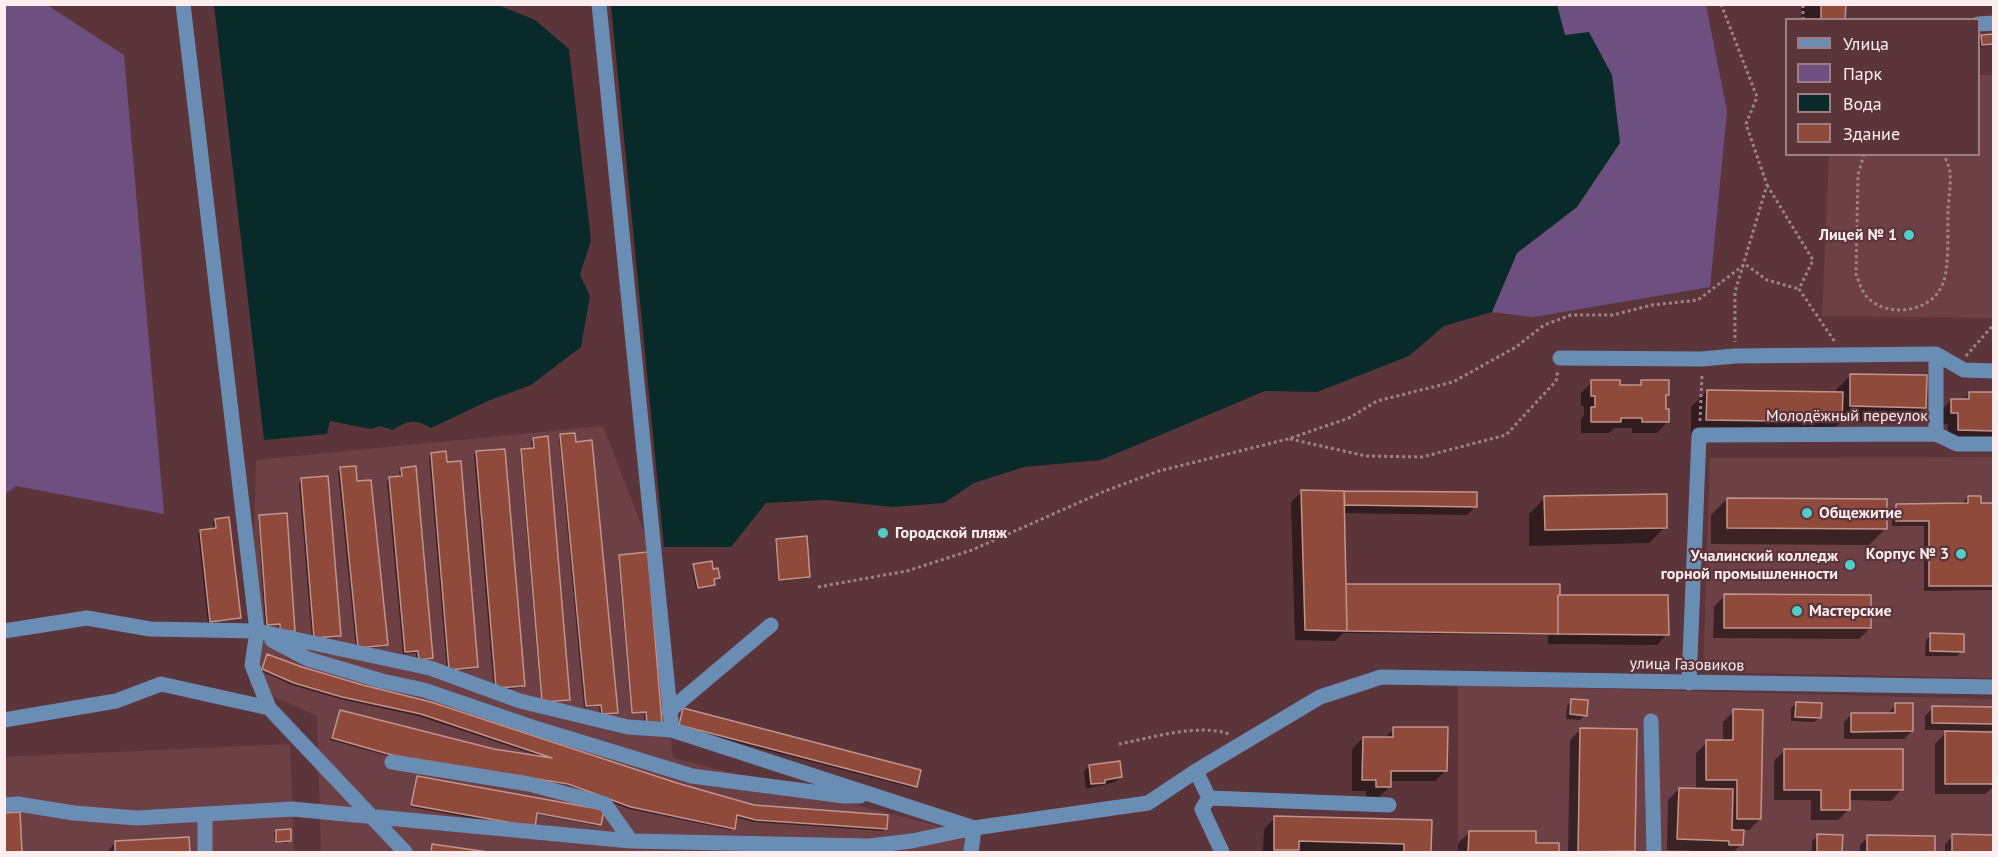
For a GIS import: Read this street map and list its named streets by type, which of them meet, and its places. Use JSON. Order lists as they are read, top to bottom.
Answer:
{
  "streets": {
    "street": ["Молодёжный переулок", "улица Газовиков"]
  },
  "places": [
    "Лицей № 1",
    "Общежитие",
    "Городской пляж",
    "Корпус № 3",
    "Учалинский колледж горной промышленности",
    "Мастерские"
  ],
  "legend": [
    "Улица",
    "Парк",
    "Вода",
    "Здание"
  ]
}
